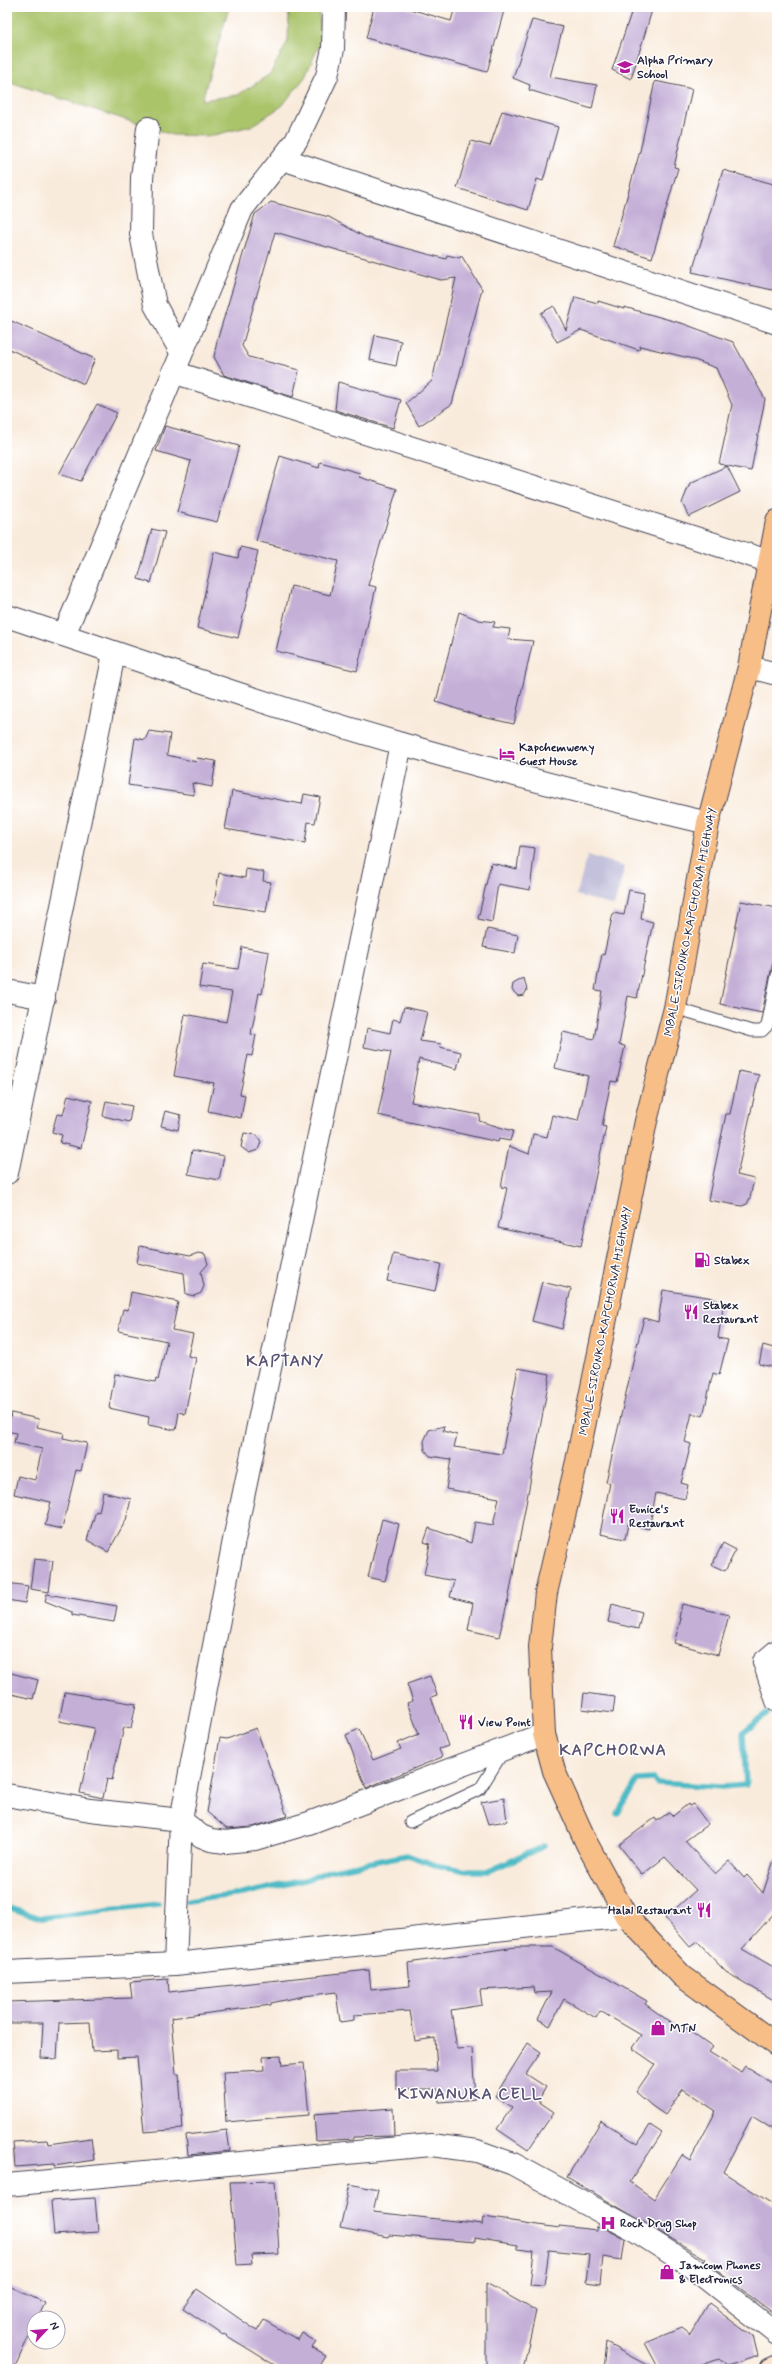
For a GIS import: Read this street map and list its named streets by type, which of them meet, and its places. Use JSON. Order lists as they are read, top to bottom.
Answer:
{
  "streets": {
    "main road": ["MBALE-SIRONKO-KAPCHORWA HIGHWAY"]
  },
  "districts": ["KAPTANY", "KAPCHORWA", "KIWANUKA CELL"],
  "places": {
    "school or university": ["Alpha Primary School"],
    "hotel": ["Kapchemweny Guest House"],
    "fuel station": ["Stabex"],
    "restaurant": [
      "Stabex Restaurant",
      "Eunice's Restaurant",
      "View Point",
      "Halal Restaurant"
    ],
    "shop": ["MTN", "Jamcom Phones & Electronics"],
    "hospital": ["Rock Drug Shop"]
  },
  "north": "top right"
}
